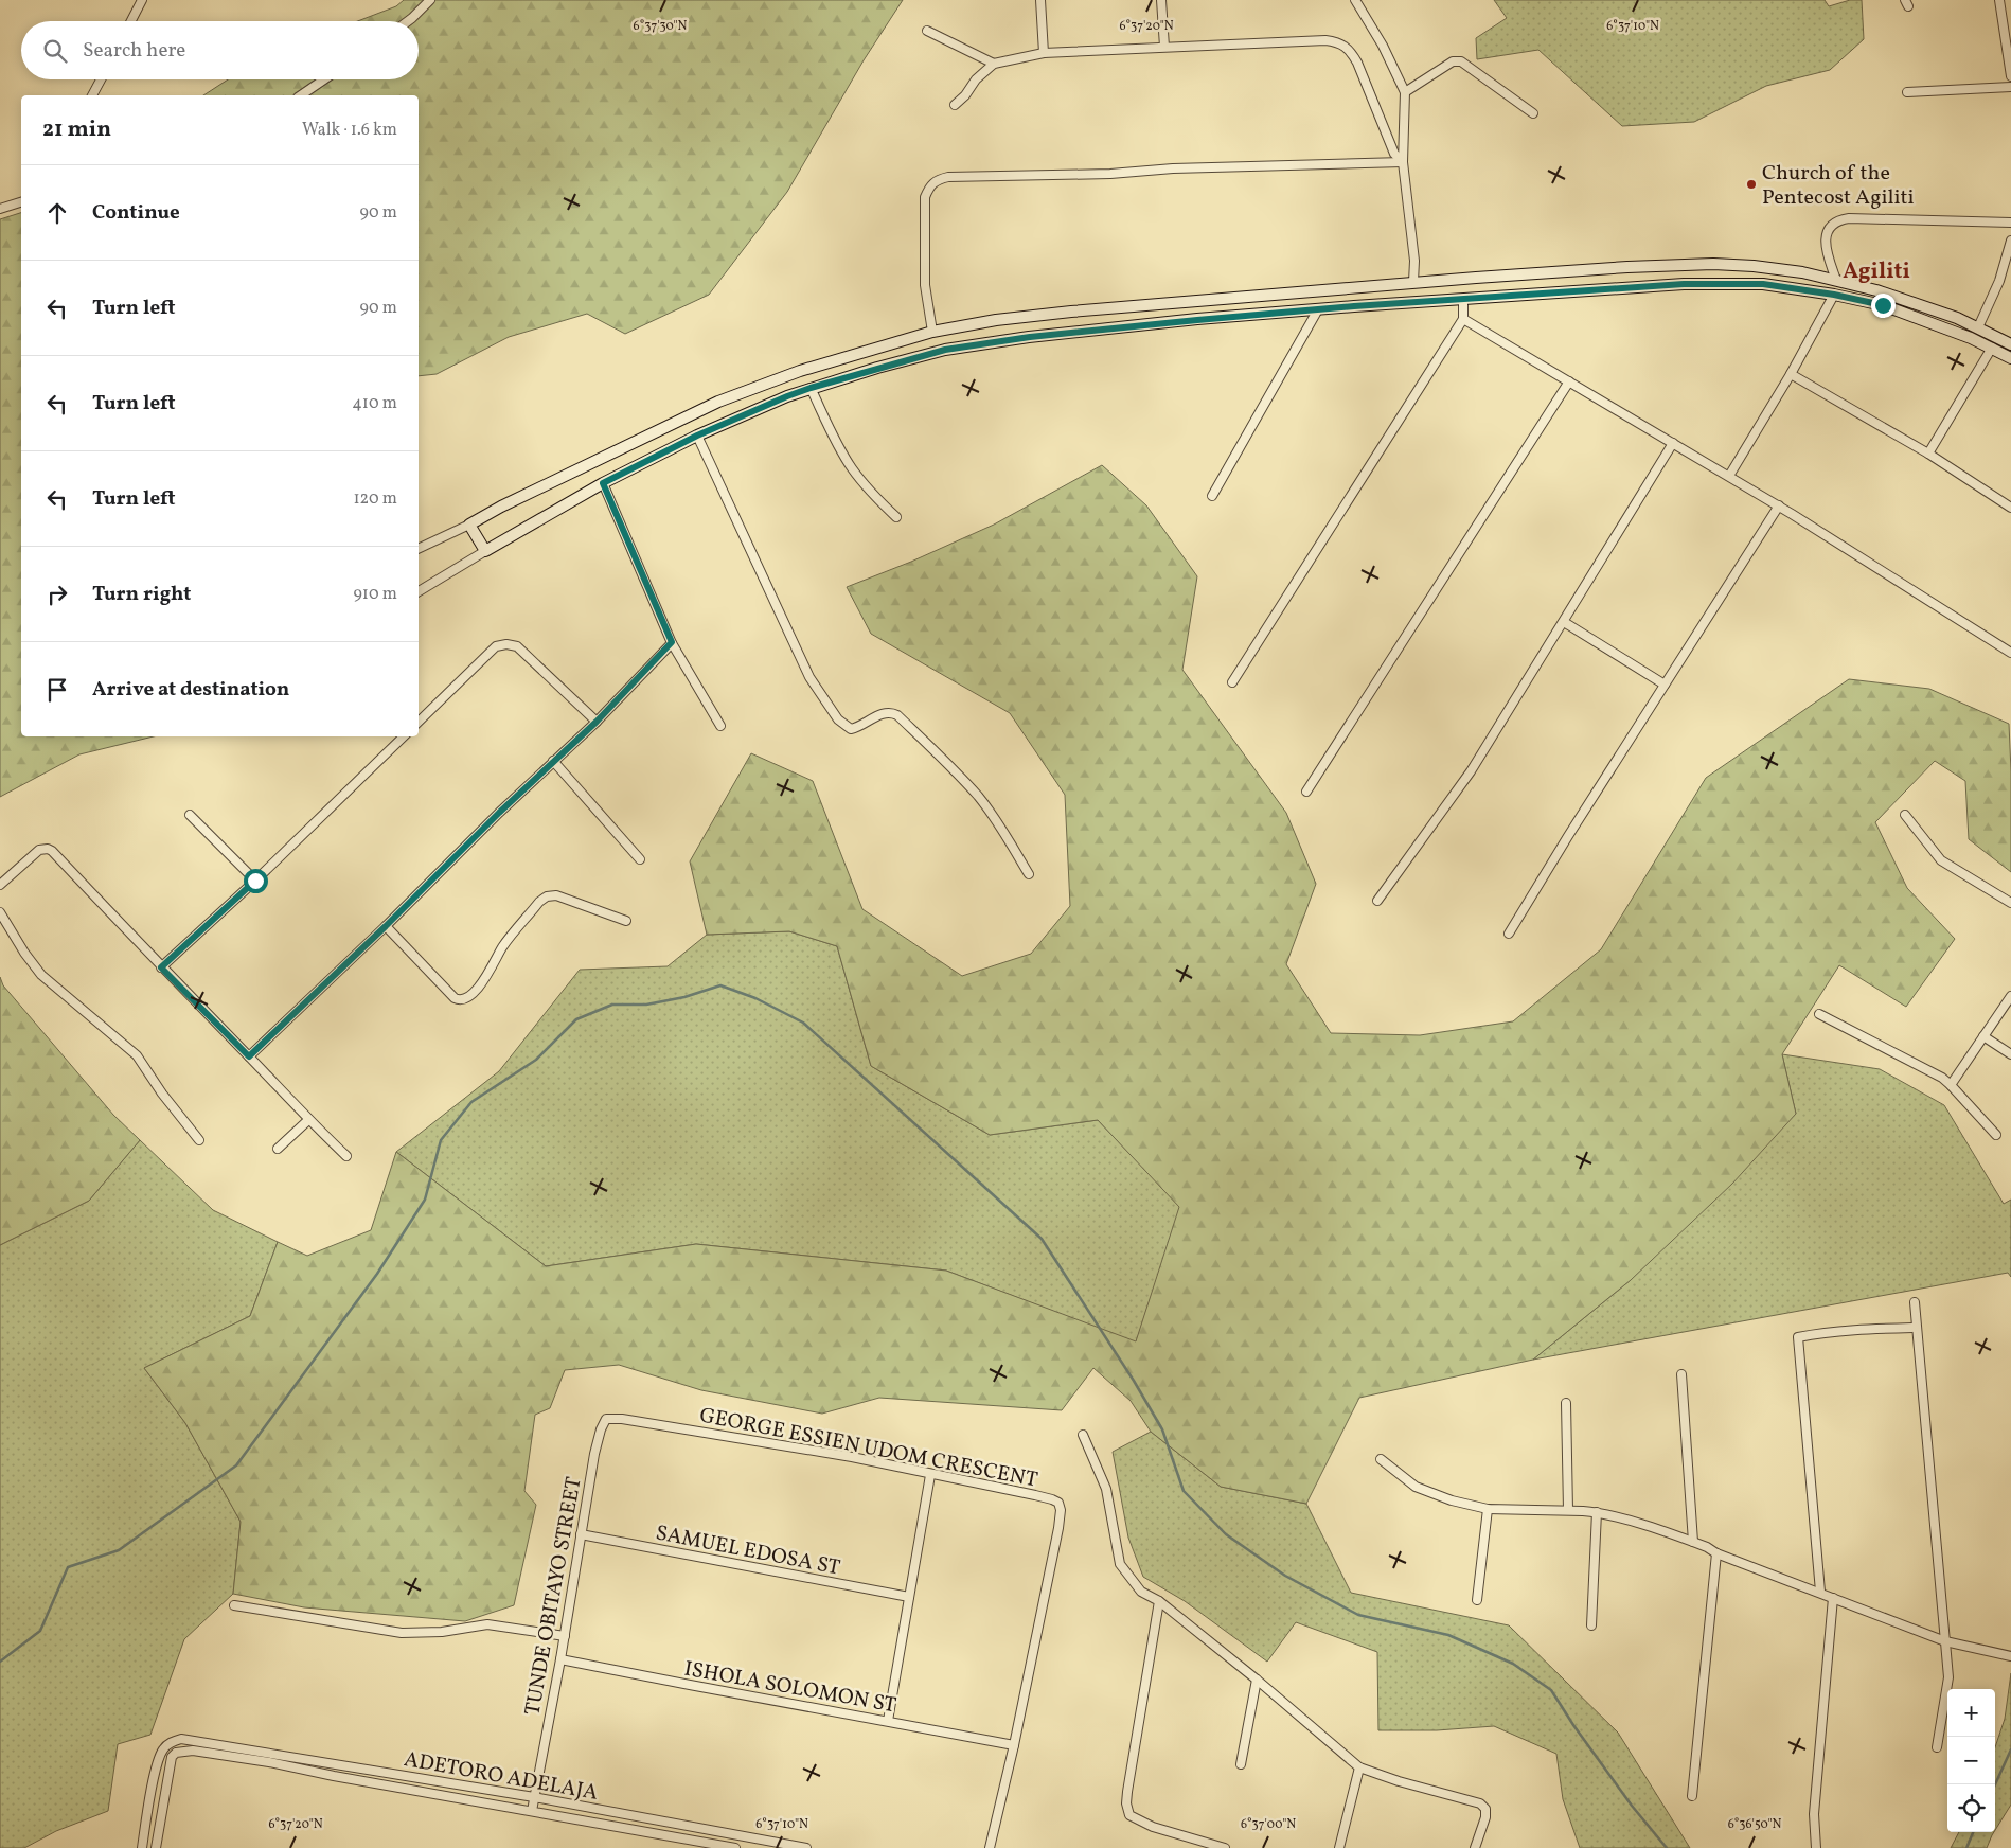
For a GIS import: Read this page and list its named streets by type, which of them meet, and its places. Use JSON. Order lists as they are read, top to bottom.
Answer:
{
  "streets": {
    "street": [
      "GEORGE ESSIEN UDOM CRESCENT",
      "SAMUEL EDOSA ST",
      "TUNDE OBITAYO STREET",
      "ISHOLA SOLOMON ST",
      "ADETORO ADELAJA"
    ]
  },
  "crossings": [
    ["GEORGE ESSIEN UDOM CRESCENT", "TUNDE OBITAYO STREET"],
    ["GEORGE ESSIEN UDOM CRESCENT", "ISHOLA SOLOMON ST"],
    ["SAMUEL EDOSA ST", "TUNDE OBITAYO STREET"],
    ["TUNDE OBITAYO STREET", "ISHOLA SOLOMON ST"],
    ["TUNDE OBITAYO STREET", "ADETORO ADELAJA"]
  ],
  "districts": ["Agiliti"],
  "places": ["Church of the Pentecost Agiliti"],
  "page": {
    "search": "Search here",
    "heading": ["21 min", "Walk · 1.6 km"],
    "list": [
      ["Continue", "90 m"],
      ["Turn left", "90 m"],
      ["Turn left", "410 m"],
      ["Turn left", "120 m"],
      ["Turn right", "910 m"],
      "Arrive at destination"
    ],
    "map_buttons": ["+", "−"]
  },
  "coordinates": [
    "6°37'30\"N",
    "6°37'20\"N",
    "6°37'10\"N",
    "6°37'00\"N",
    "6°36'50\"N"
  ]
}
